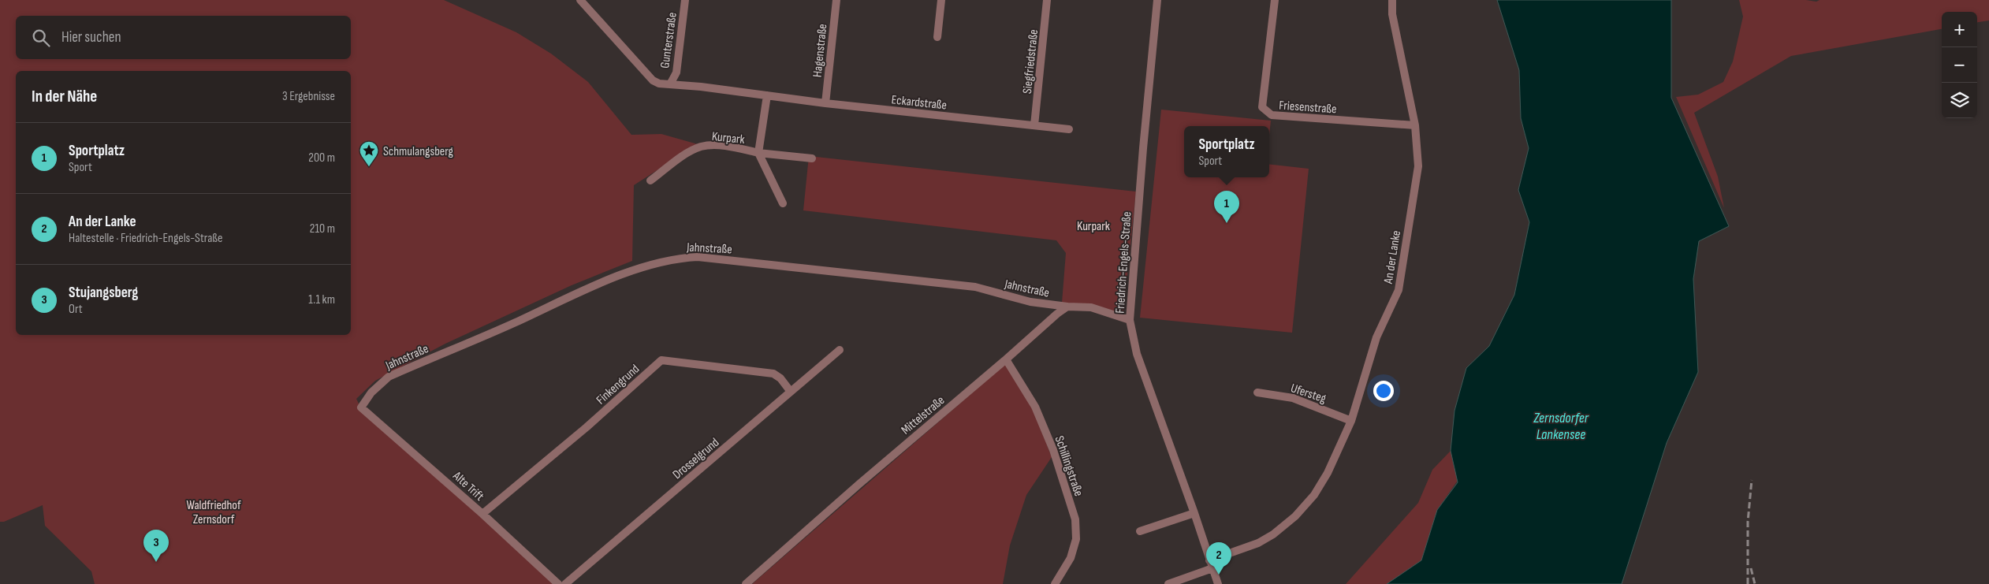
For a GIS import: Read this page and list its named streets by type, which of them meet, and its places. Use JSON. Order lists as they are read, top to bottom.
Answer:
{
  "streets": {
    "street": [
      "Gunterstraße",
      "Hagenstraße",
      "Siegfriedstraße",
      "Eckardstraße",
      "Friesenstraße",
      "Kurpark",
      "Jahnstraße",
      "An der Lanke",
      "Friedrich-Engels-Straße",
      "Finkengrund",
      "Ufersteg",
      "Mittelstraße",
      "Drosselgrund",
      "Schillingstraße",
      "Alte Trift"
    ]
  },
  "crossings": [
    ["Gunterstraße", "Eckardstraße"],
    ["Hagenstraße", "Eckardstraße"],
    ["Siegfriedstraße", "Eckardstraße"],
    ["Friesenstraße", "An der Lanke"],
    ["Jahnstraße", "Mittelstraße"],
    ["Jahnstraße", "Alte Trift"],
    ["An der Lanke", "Friedrich-Engels-Straße"],
    ["An der Lanke", "Ufersteg"],
    ["Finkengrund", "Drosselgrund"],
    ["Finkengrund", "Alte Trift"],
    ["Mittelstraße", "Schillingstraße"]
  ],
  "water": ["Zernsdorfer Lankensee"],
  "parks": ["Kurpark", "Waldfriedhof Zernsdorf"],
  "places": {
    "place": ["Schmulangsberg"]
  },
  "page": {
    "map_buttons": ["+", "−"],
    "search": "Hier suchen",
    "heading": ["In der Nähe", "3 Ergebnisse"],
    "list": [
      {
        "mark": "1",
        "name": "Sportplatz",
        "note": "Sport",
        "value": "200 m"
      },
      {
        "mark": "2",
        "name": "An der Lanke",
        "note": "Haltestelle · Friedrich-Engels-Straße",
        "value": "210 m"
      },
      {
        "mark": "3",
        "name": "Stujangsberg",
        "note": "Ort",
        "value": "1.1 km"
      }
    ],
    "popup": ["Sportplatz", "Sport"],
    "pins": ["1", "3", "2"]
  }
}
